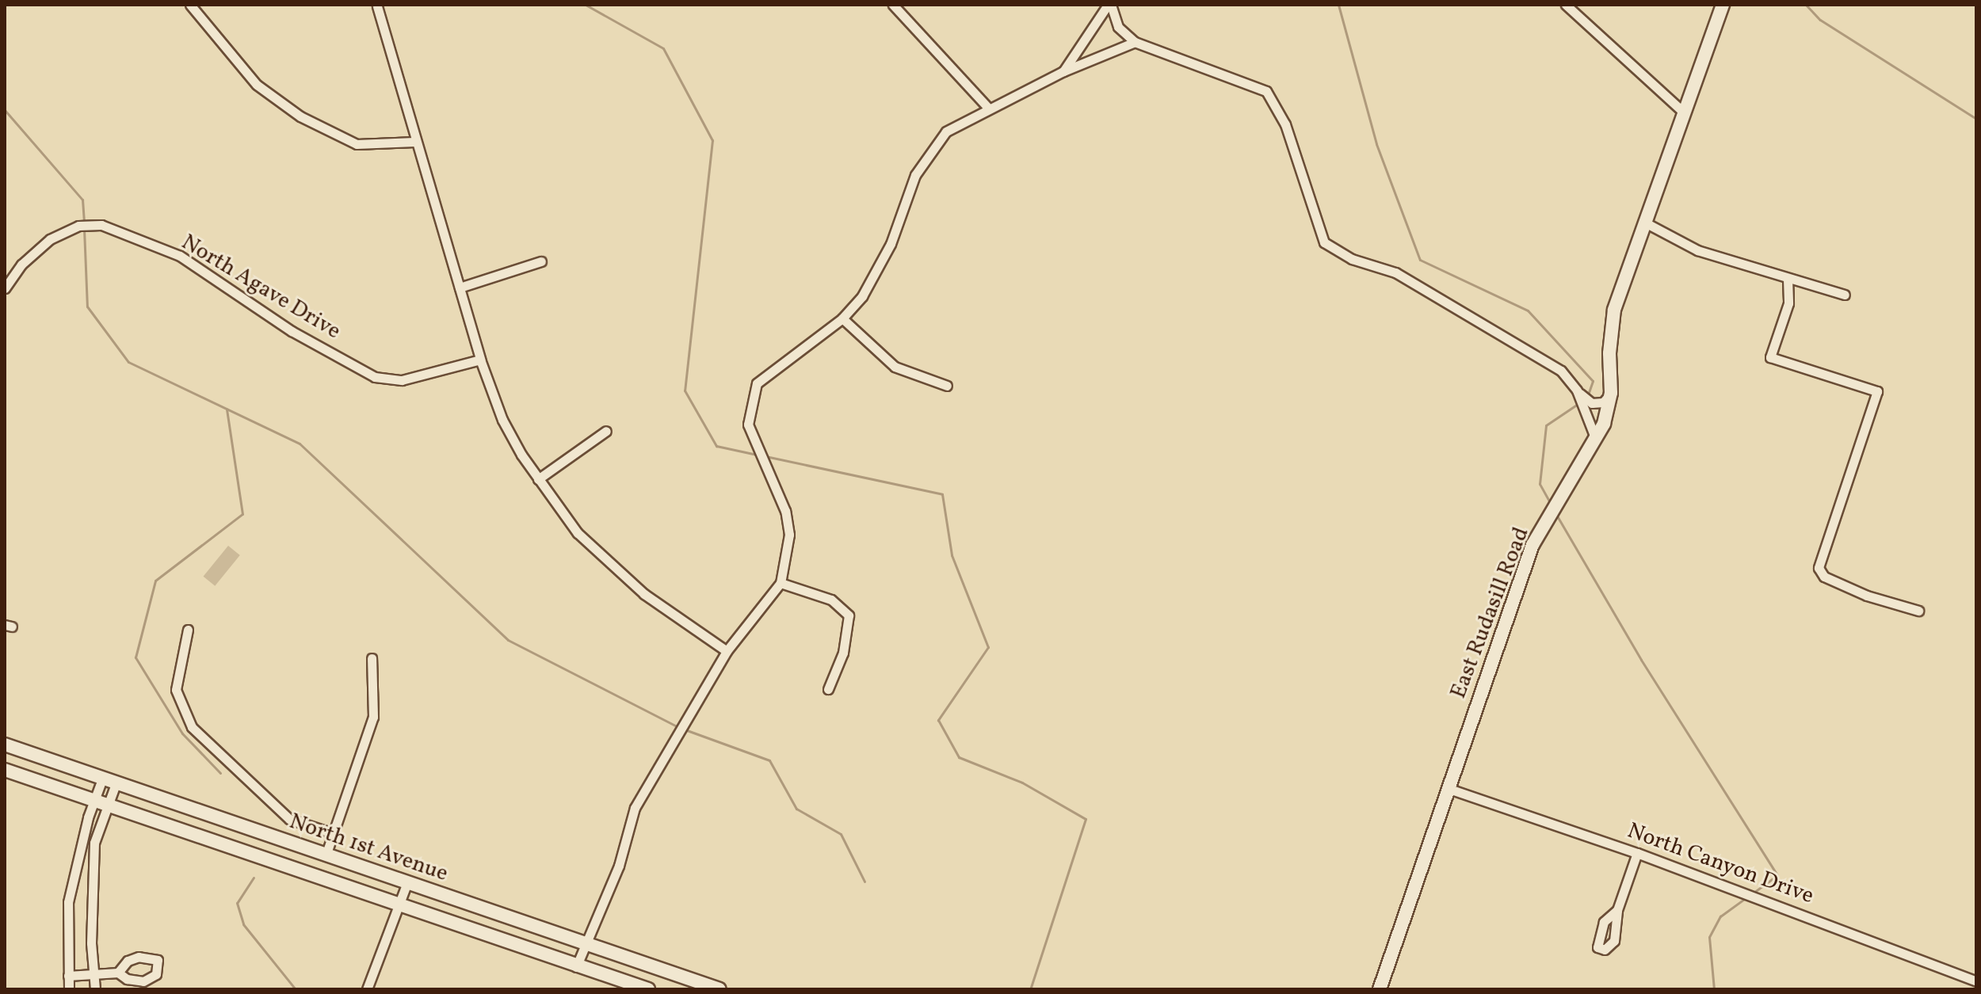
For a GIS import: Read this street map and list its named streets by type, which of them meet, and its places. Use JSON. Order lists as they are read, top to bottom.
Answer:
{
  "streets": {
    "main road": ["East Rudasill Road", "North 1st Avenue"],
    "street": ["North Agave Drive", "North Canyon Drive"]
  },
  "crossings": [
    ["East Rudasill Road", "North Canyon Drive"]
  ]
}
